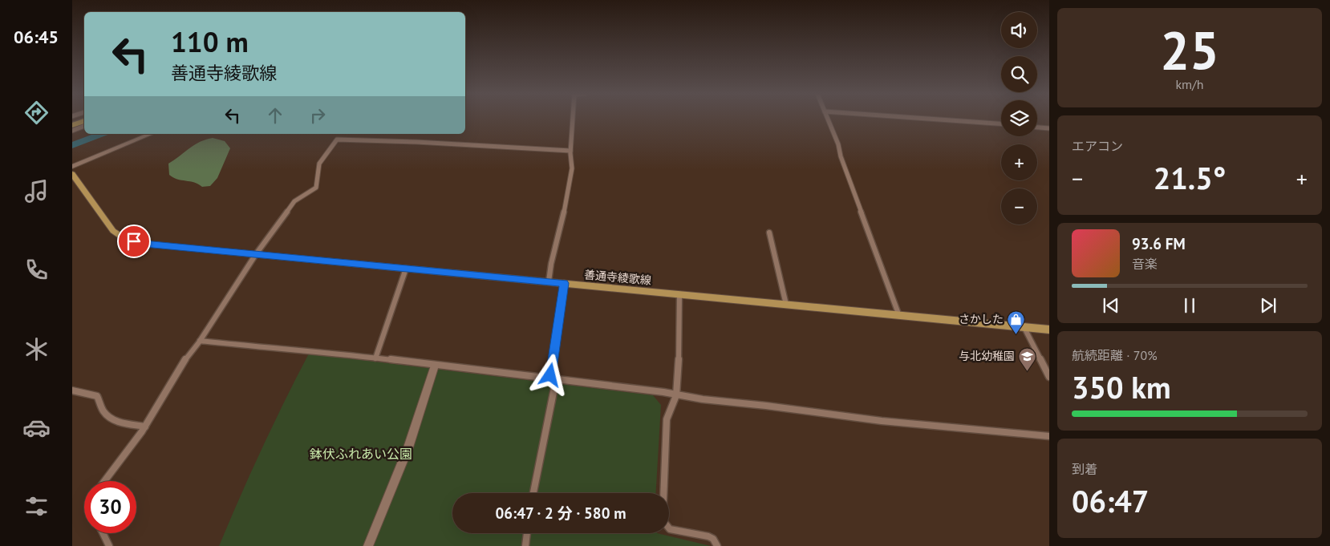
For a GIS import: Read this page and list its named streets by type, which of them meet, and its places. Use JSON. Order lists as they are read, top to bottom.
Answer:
{
  "streets": {
    "main road": ["善通寺綾歌線"]
  },
  "parks": ["鉢伏ふれあい公園"],
  "places": {
    "shop": ["さかした"],
    "school or university": ["与北幼稚園"]
  },
  "page": {
    "tabs": "06:45",
    "tile": [
      ["25", "km/h"],
      "エアコン",
      ["航続距離 · 70%", "350 km"],
      ["到着", "06:47"]
    ],
    "map_buttons": ["+", "−"],
    "turn": ["110 m", "善通寺綾歌線"],
    "heat": ["−", "21.5°", "+"],
    "song": ["93.6 FM", "音楽"],
    "limit": "30",
    "trip": "06:47 · 2 分 · 580 m"
  }
}
